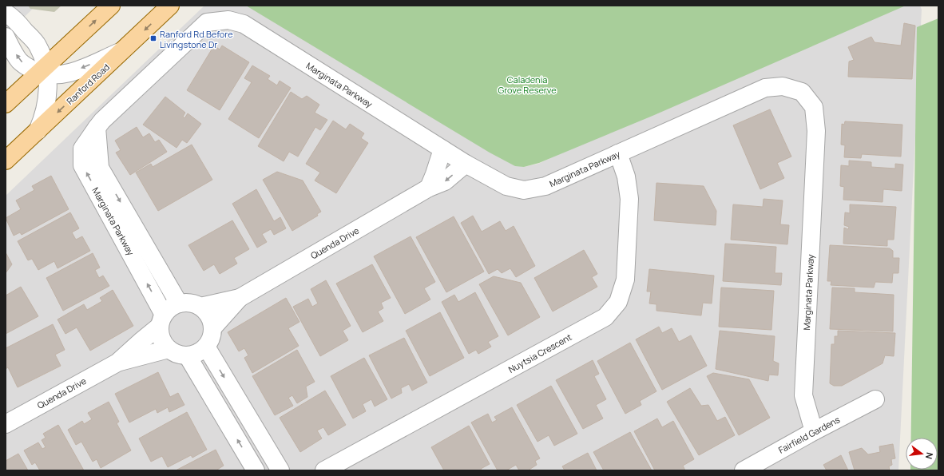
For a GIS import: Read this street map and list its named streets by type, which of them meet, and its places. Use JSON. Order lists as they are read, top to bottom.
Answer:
{
  "streets": {
    "main road": ["Ranford Road"],
    "street": [
      "Marginata Parkway",
      "Quenda Drive",
      "Nuytsia Crescent",
      "Fairfield Gardens"
    ]
  },
  "crossings": [
    ["Marginata Parkway", "Quenda Drive"],
    ["Marginata Parkway", "Nuytsia Crescent"],
    ["Marginata Parkway", "Fairfield Gardens"]
  ],
  "parks": ["Caladenia Grove Reserve"],
  "places": {
    "transit": ["Ranford Rd Before Livingstone Dr"]
  },
  "north": "right"
}
